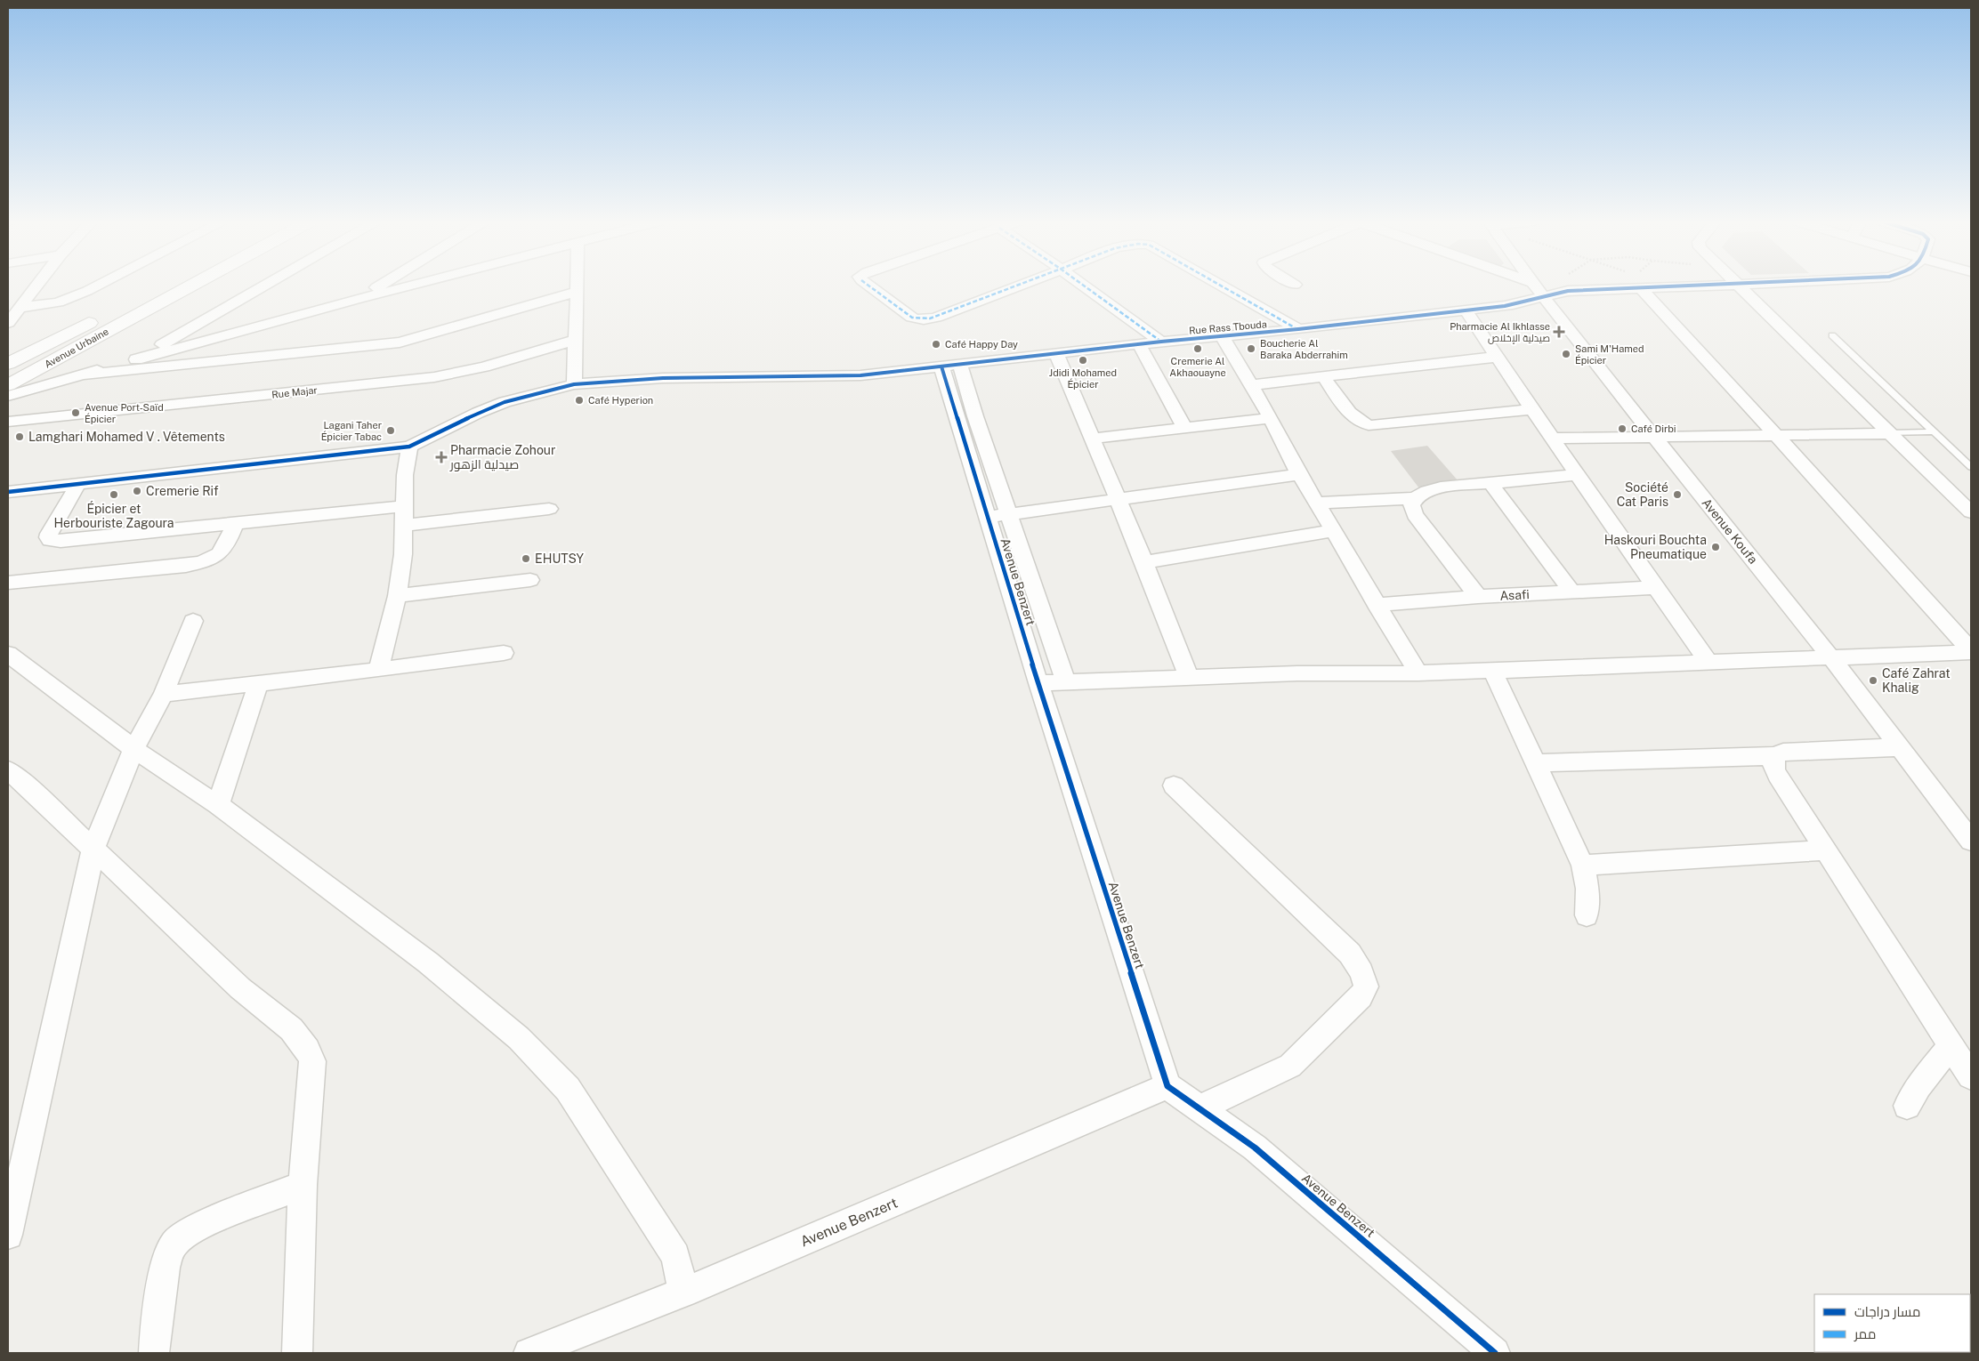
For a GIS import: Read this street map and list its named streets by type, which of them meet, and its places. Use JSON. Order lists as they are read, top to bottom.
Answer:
{
  "streets": {
    "street": [
      "Rue Rass Tbouda",
      "Avenue Urbaine",
      "Rue Majar",
      "Avenue Koufa",
      "Avenue Benzert",
      "Asafi"
    ]
  },
  "crossings": [
    ["Rue Rass Tbouda", "Avenue Koufa"],
    ["Rue Rass Tbouda", "Avenue Benzert"]
  ],
  "places": {
    "health": ["Pharmacie Al Ikhlasse صيدلية الإخلاص", "Pharmacie Zohour صيدلية الزهور"],
    "other": [
      "Café Happy Day",
      "Cremerie Al Akhaouayne",
      "Boucherie Al Baraka Abderrahim",
      "Sami M'Hamed Épicier",
      "Jdidi Mohamed Épicier",
      "Café Hyperion",
      "Avenue Port-Saïd Épicier",
      "Café Dirbi",
      "Lagani Taher Épicier Tabac",
      "Lamghari Mohamed V . Vêtements",
      "Cremerie Rif",
      "Épicier et Herbouriste Zagoura",
      "Société Cat Paris",
      "Haskouri Bouchta Pneumatique",
      "EHUTSY",
      "Café Zahrat Khalig"
    ]
  },
  "legend": ["مسار دراجات", "ممر"]
}
